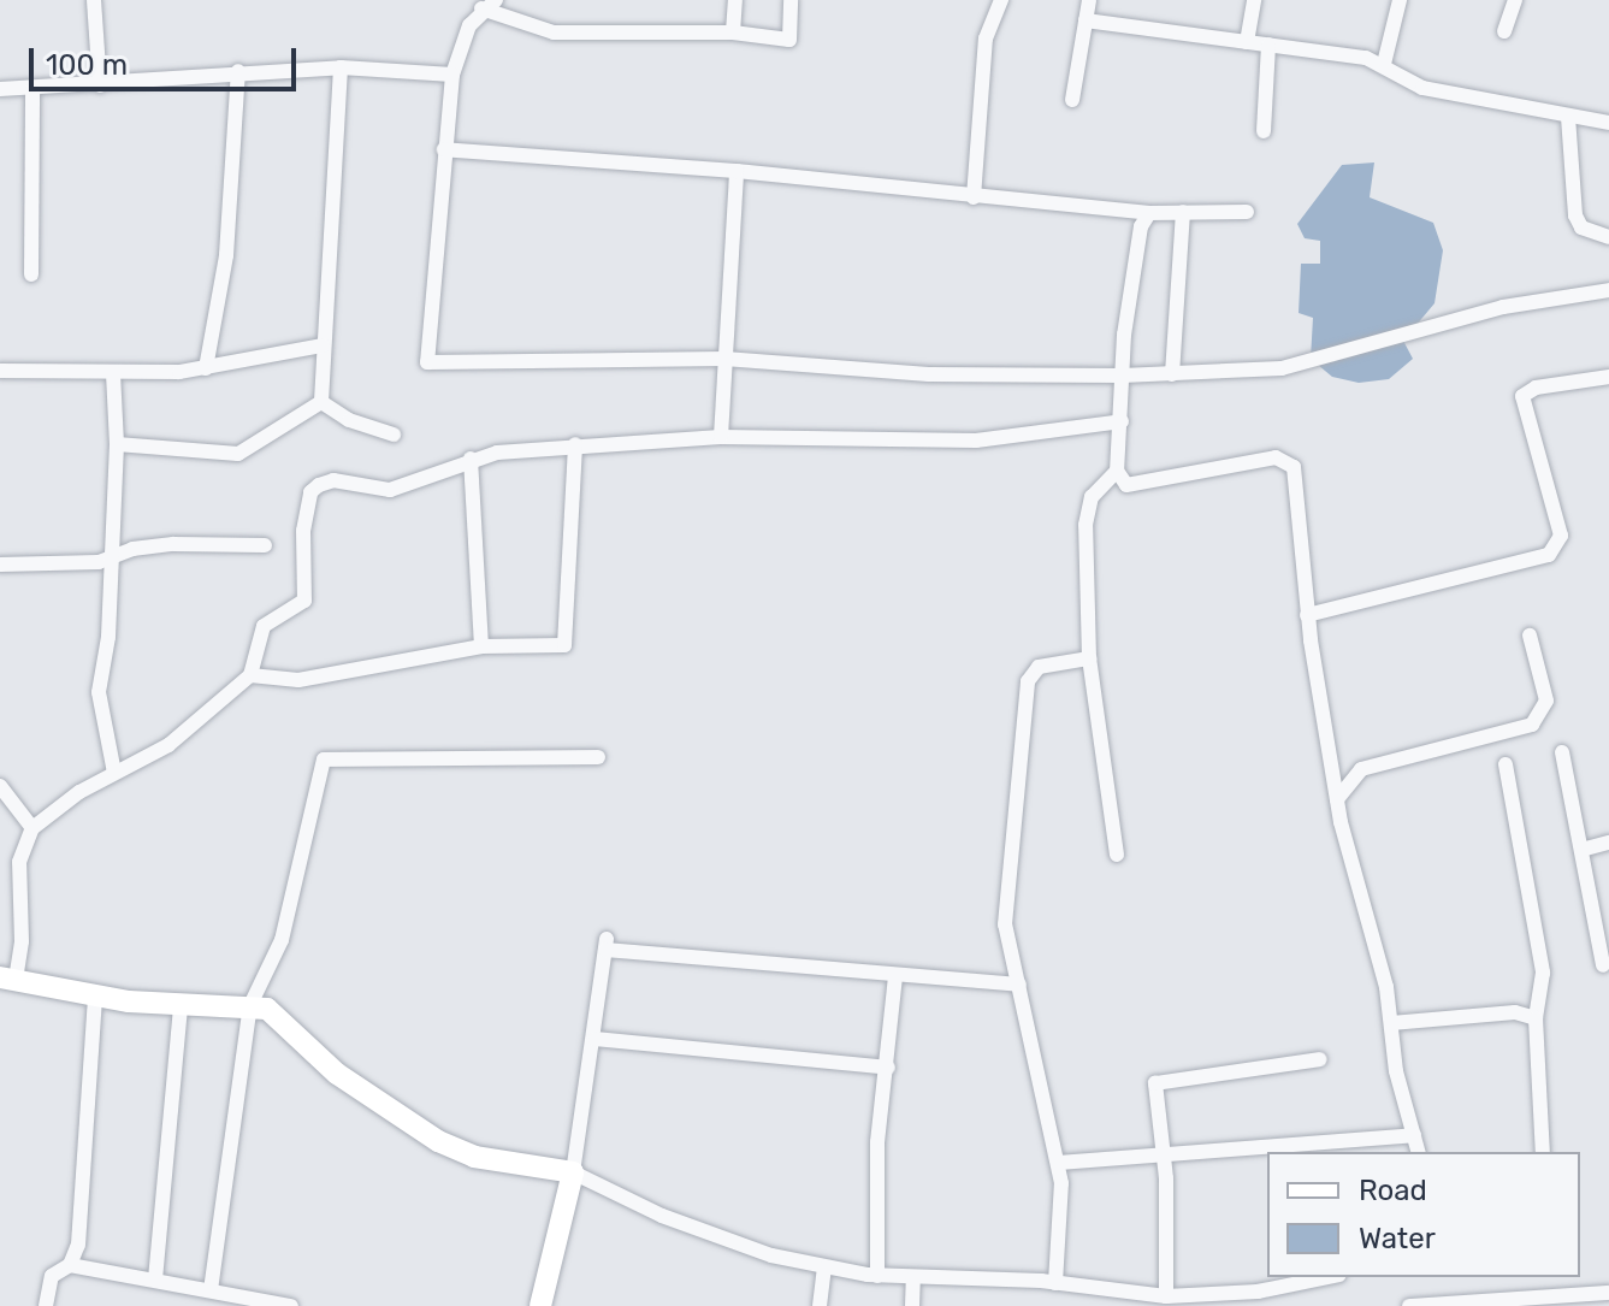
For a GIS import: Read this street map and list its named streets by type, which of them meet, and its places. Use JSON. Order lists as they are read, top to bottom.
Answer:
{
  "legend": ["Road", "Water"],
  "scale_bar": "100 m"
}
